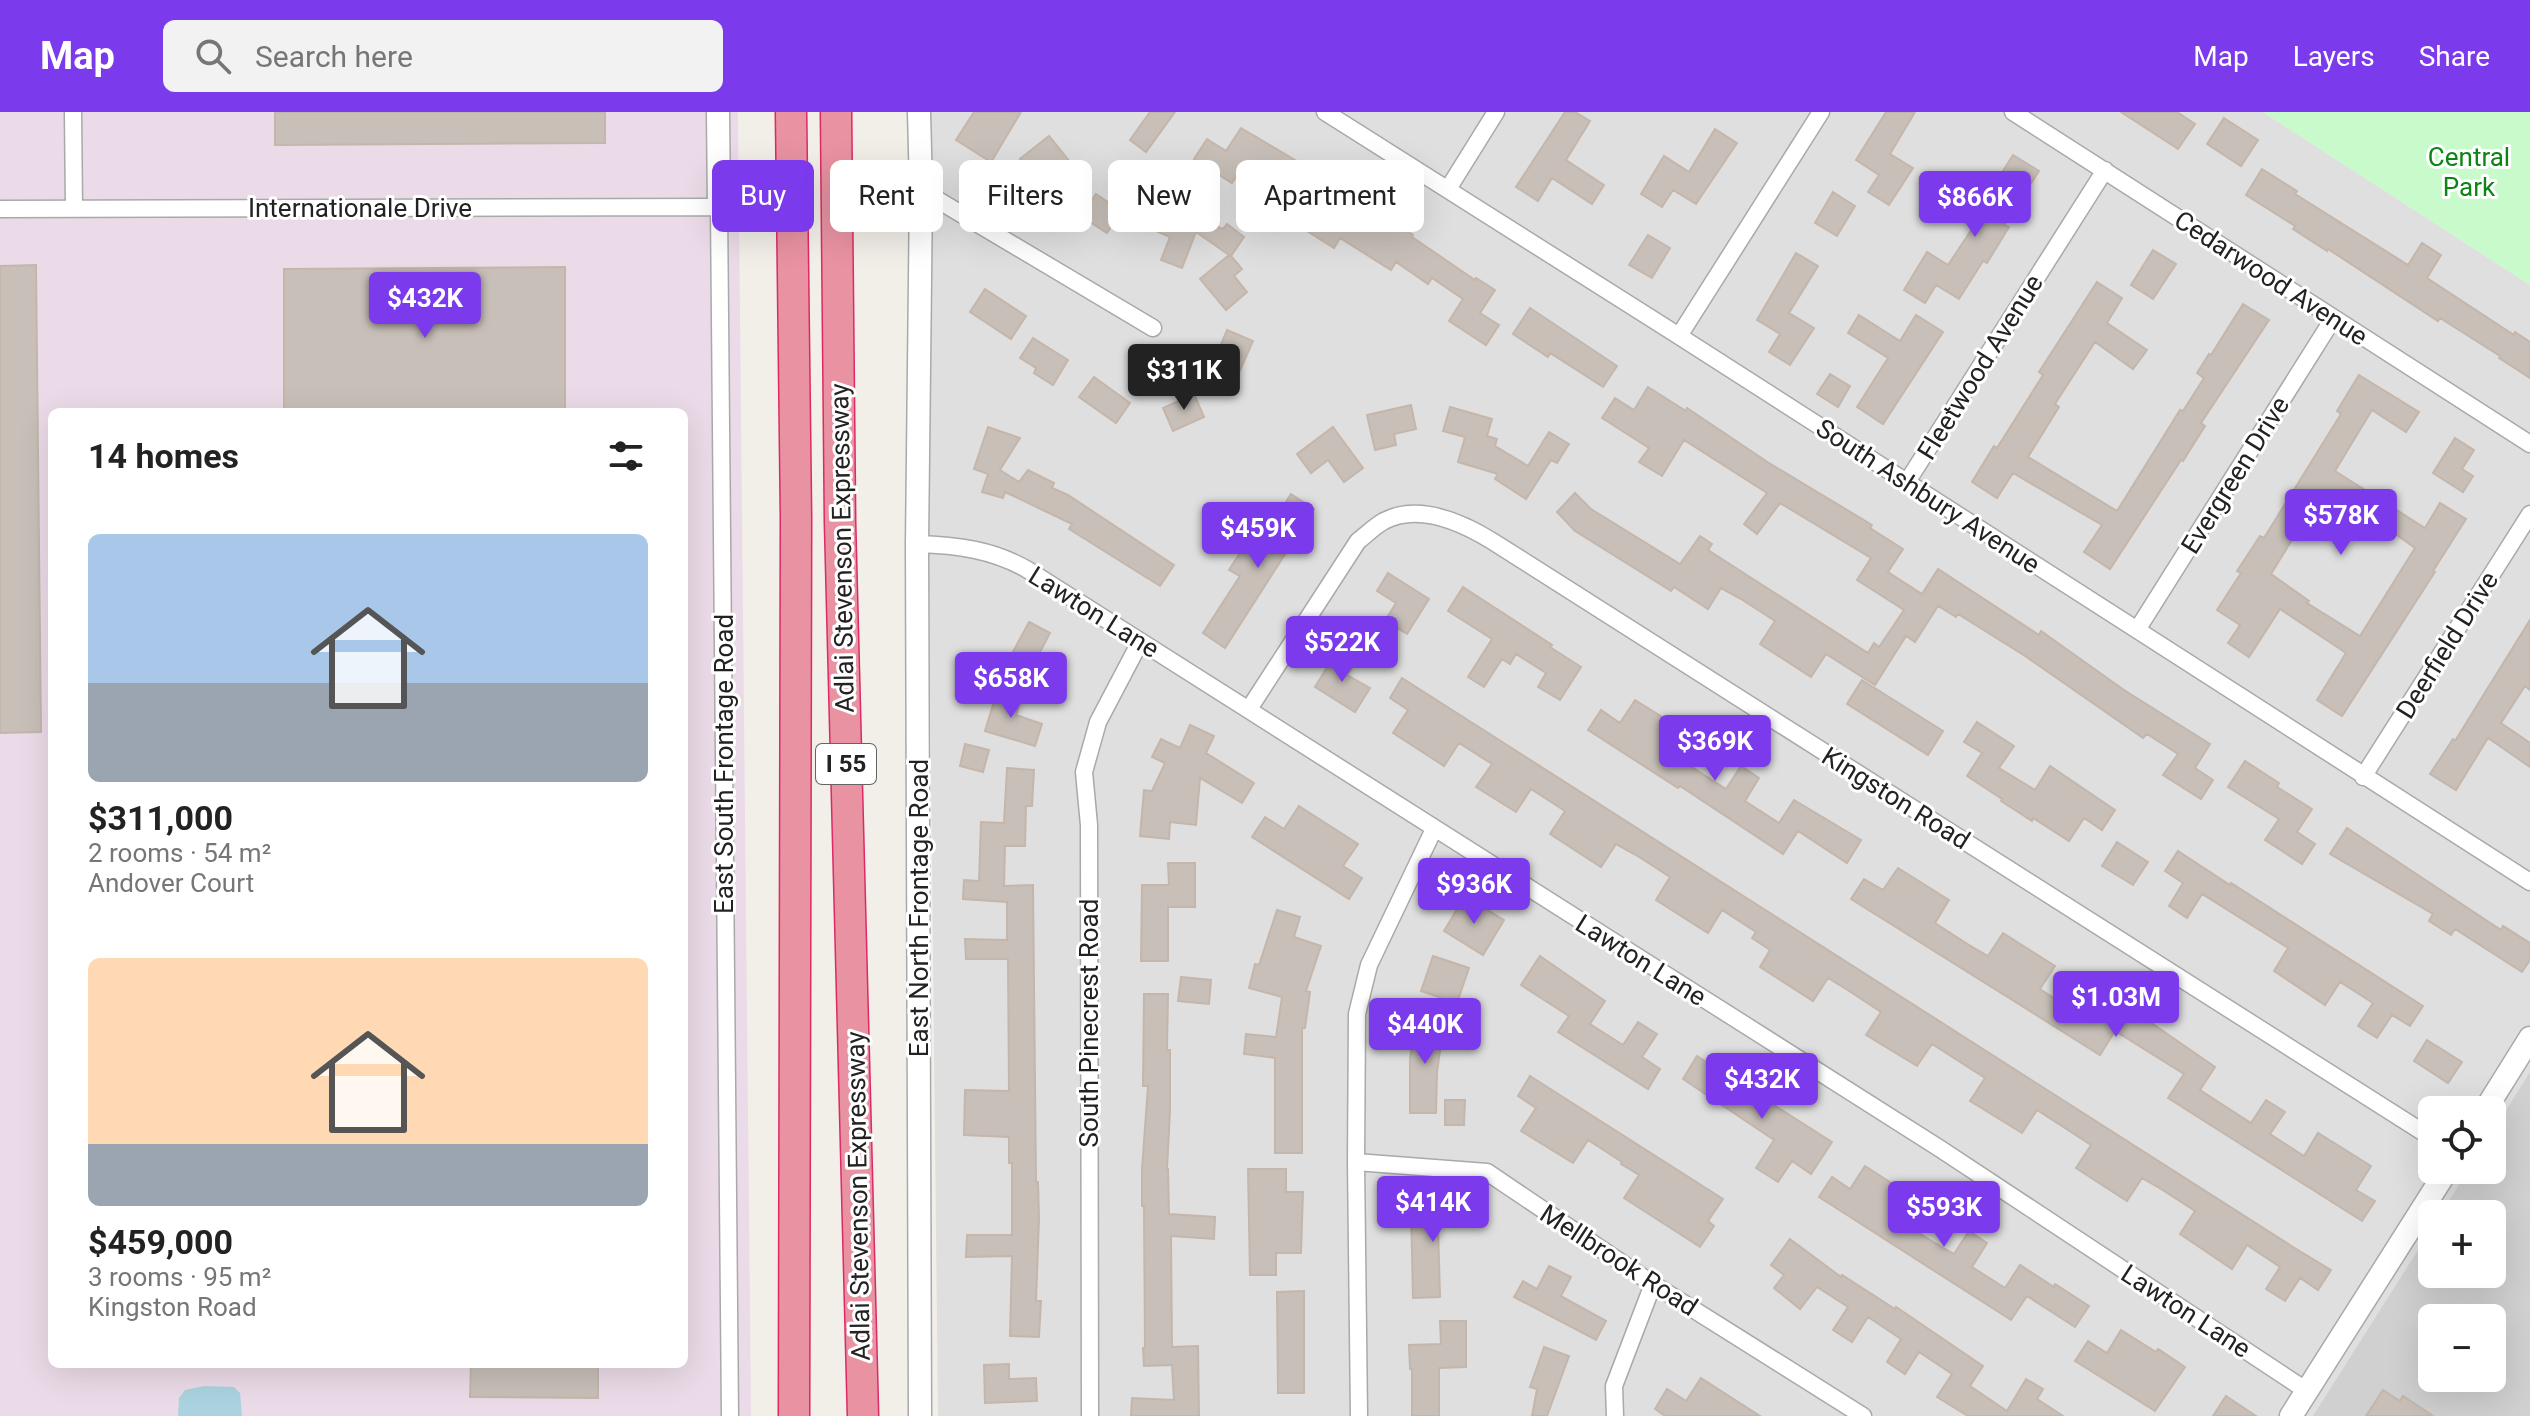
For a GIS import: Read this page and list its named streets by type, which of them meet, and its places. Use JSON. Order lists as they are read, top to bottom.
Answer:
{
  "streets": {
    "highway": ["Adlai Stevenson Expressway", "I 55"],
    "street": [
      "Internationale Drive",
      "Cedarwood Avenue",
      "Fleetwood Avenue",
      "Evergreen Drive",
      "South Ashbury Avenue",
      "Lawton Lane",
      "Deerfield Drive",
      "East South Frontage Road",
      "Kingston Road",
      "East North Frontage Road",
      "South Pinecrest Road",
      "Mellbrook Road"
    ]
  },
  "crossings": [
    ["Cedarwood Avenue", "Fleetwood Avenue"],
    ["Cedarwood Avenue", "Evergreen Drive"],
    ["Fleetwood Avenue", "South Ashbury Avenue"],
    ["Evergreen Drive", "South Ashbury Avenue"],
    ["South Ashbury Avenue", "Deerfield Drive"],
    ["Lawton Lane", "Kingston Road"],
    ["Lawton Lane", "East North Frontage Road"],
    ["Lawton Lane", "South Pinecrest Road"]
  ],
  "parks": ["Central Park"],
  "page": {
    "header": "Map",
    "search": "Search here",
    "nav": ["Map", "Layers", "Share"],
    "chip": [
      "Buy",
      "Rent",
      "Filters",
      "New",
      "Apartment"
    ],
    "price": [
      "$866K",
      "$432K",
      "$311K",
      "$578K",
      "$459K",
      "$522K",
      "$658K",
      "$369K",
      "$936K",
      "$1.03M",
      "$440K",
      "$432K",
      "$414K",
      "$593K"
    ],
    "heading": "14 homes",
    "list": [
      {
        "name": "$311,000",
        "note": "2 rooms · 54 m² · Andover Court"
      },
      {
        "name": "$459,000",
        "note": "3 rooms · 95 m² · Kingston Road"
      }
    ],
    "map_buttons": ["+", "−"]
  }
}
